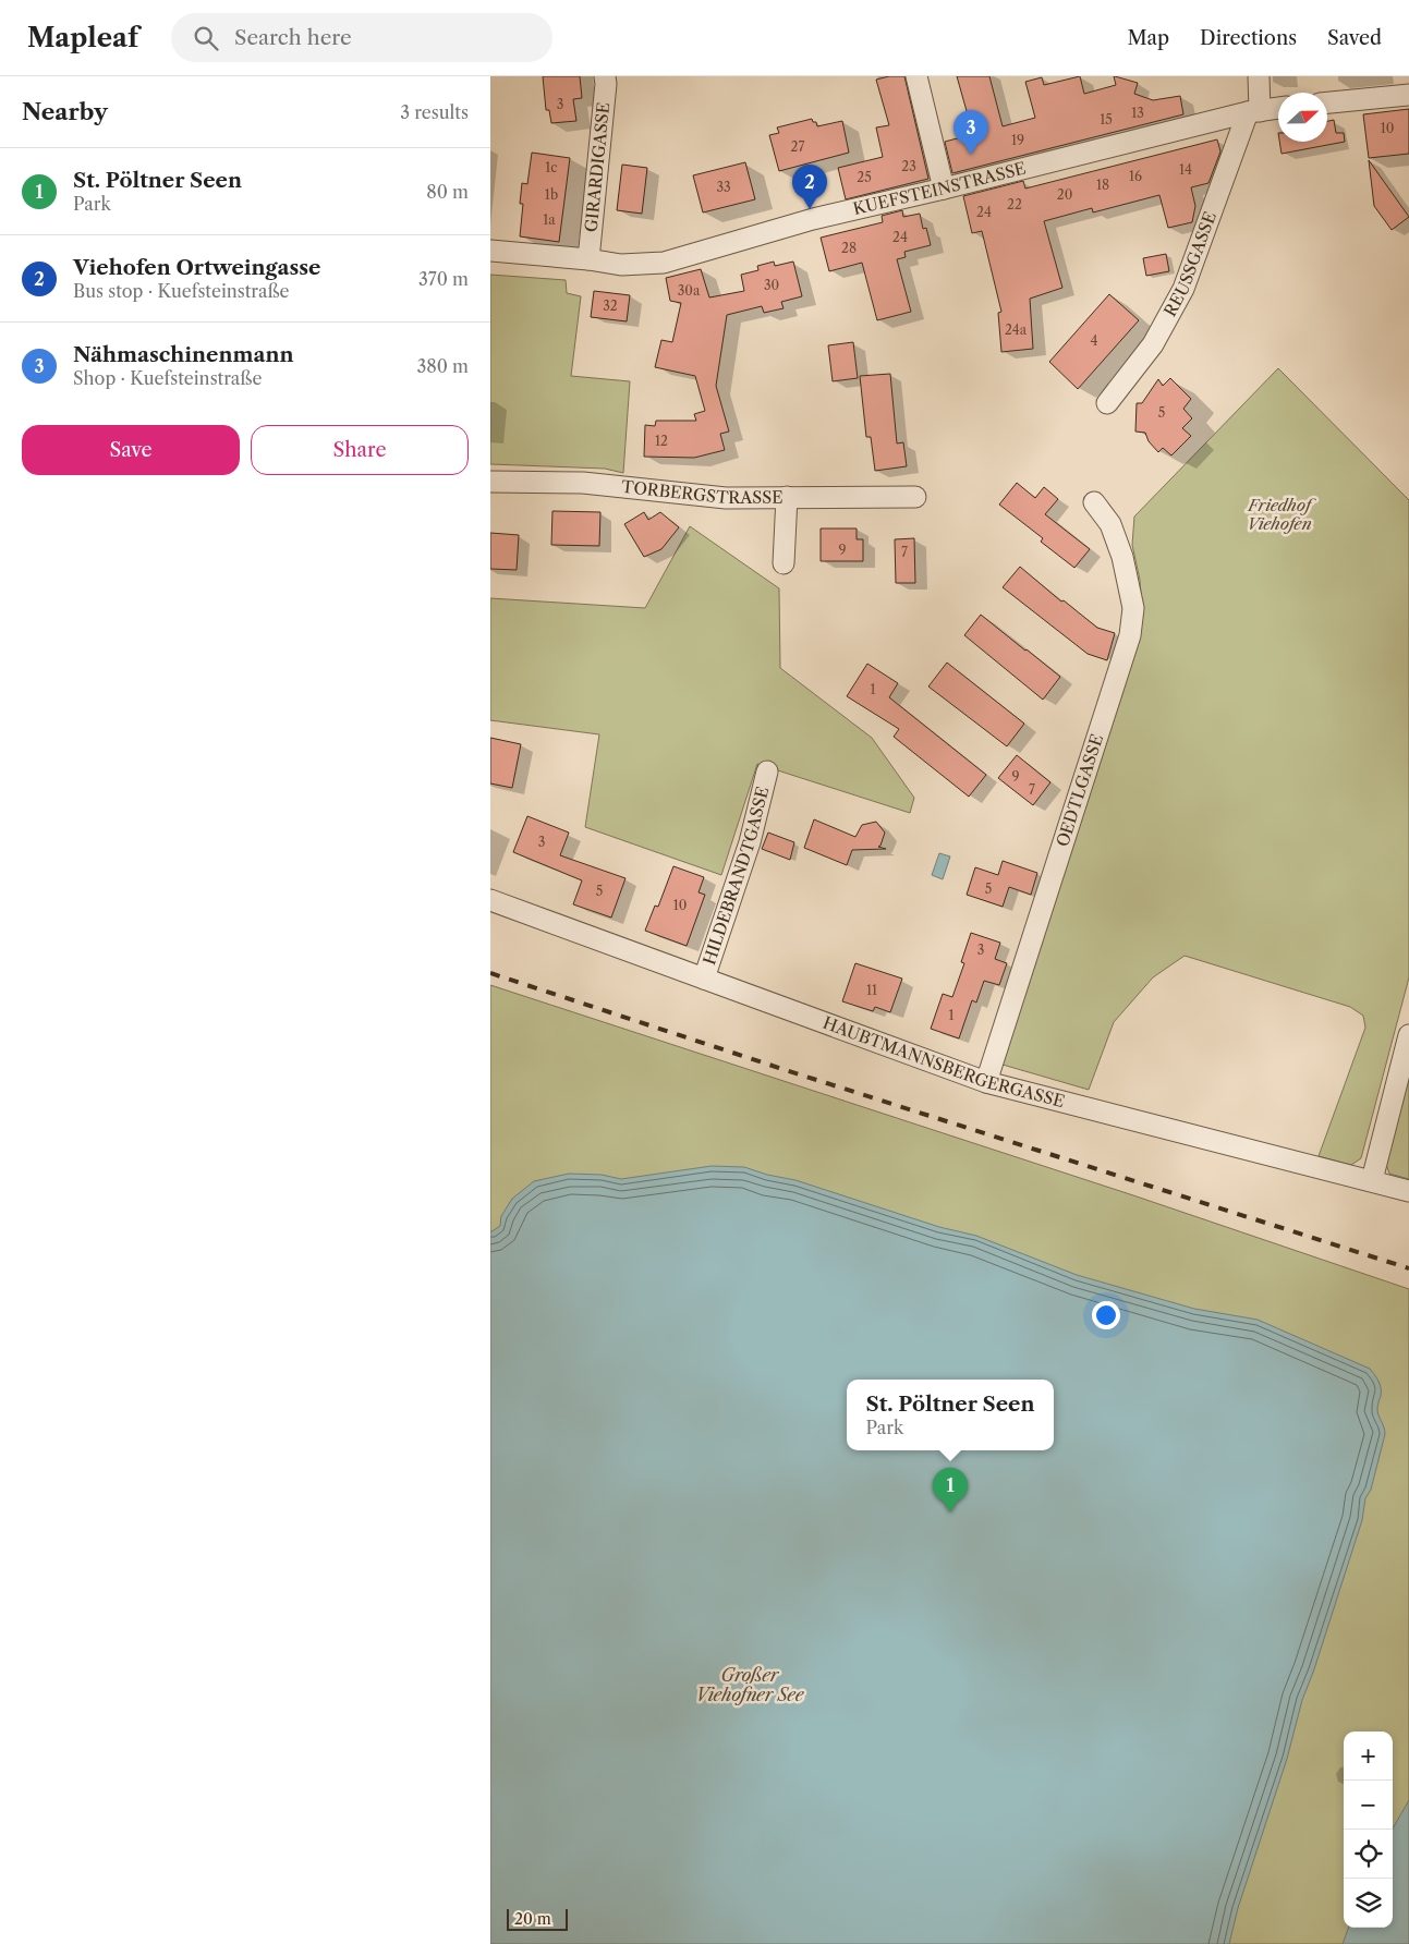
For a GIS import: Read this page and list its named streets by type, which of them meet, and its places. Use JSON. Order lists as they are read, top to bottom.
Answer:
{
  "streets": {
    "street": [
      "GIRARDIGASSE",
      "KUEFSTEINSTRASSE",
      "REUSSGASSE",
      "TORBERGSTRASSE",
      "OEDTLGASSE",
      "HILDEBRANDTGASSE",
      "HAUBTMANNSBERGERGASSE"
    ]
  },
  "crossings": [
    ["GIRARDIGASSE", "KUEFSTEINSTRASSE"],
    ["KUEFSTEINSTRASSE", "REUSSGASSE"],
    ["OEDTLGASSE", "HAUBTMANNSBERGERGASSE"],
    ["HILDEBRANDTGASSE", "HAUBTMANNSBERGERGASSE"]
  ],
  "water": ["Großer Viehofner See"],
  "parks": ["Friedhof Viehofen"],
  "house_numbers": [
    "3",
    "13",
    "15",
    "10",
    "19",
    "27",
    "23",
    "1c",
    "14",
    "16",
    "25",
    "18",
    "33",
    "1b",
    "20",
    "22",
    "24",
    "1a",
    "24",
    "28",
    "30",
    "30a",
    "32",
    "24a",
    "4",
    "5",
    "12",
    "9",
    "7",
    "1",
    "9",
    "7",
    "3",
    "5",
    "5",
    "10",
    "3",
    "11",
    "1"
  ],
  "scale_bar": "20 m",
  "north": "right",
  "page": {
    "header": "Mapleaf",
    "search": "Search here",
    "nav": ["Map", "Directions", "Saved"],
    "heading": ["Nearby", "3 results"],
    "pins": ["3", "2", "1"],
    "list": [
      {
        "mark": "1",
        "name": "St. Pöltner Seen",
        "note": "Park",
        "value": "80 m"
      },
      {
        "mark": "2",
        "name": "Viehofen Ortweingasse",
        "note": "Bus stop · Kuefsteinstraße",
        "value": "370 m"
      },
      {
        "mark": "3",
        "name": "Nähmaschinenmann",
        "note": "Shop · Kuefsteinstraße",
        "value": "380 m"
      }
    ],
    "buttons": ["Save", "Share"],
    "popup": ["St. Pöltner Seen", "Park"],
    "map_buttons": ["+", "−"],
    "scale": "20 m"
  }
}
